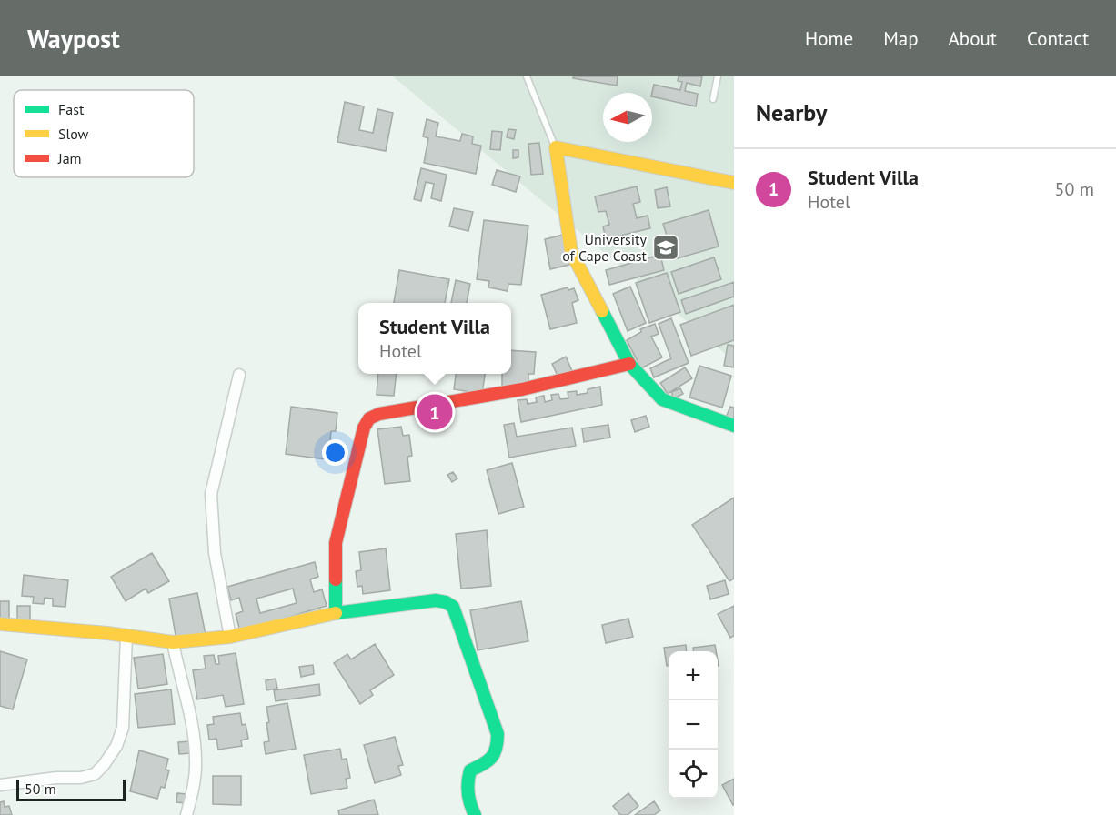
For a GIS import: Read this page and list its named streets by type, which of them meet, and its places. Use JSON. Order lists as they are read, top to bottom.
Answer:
{
  "places": {
    "school or university": ["University of Cape Coast"]
  },
  "legend": ["Fast", "Slow", "Jam"],
  "scale_bar": "50 m",
  "north": "left",
  "page": {
    "header": "Waypost",
    "nav": [
      "Home",
      "Map",
      "About",
      "Contact"
    ],
    "heading": "Nearby",
    "list": [
      {
        "mark": "1",
        "name": "Student Villa",
        "note": "Hotel",
        "value": "50 m"
      }
    ],
    "popup": ["Student Villa", "Hotel"],
    "pins": "1",
    "map_buttons": ["+", "−"],
    "scale": "50 m"
  }
}
